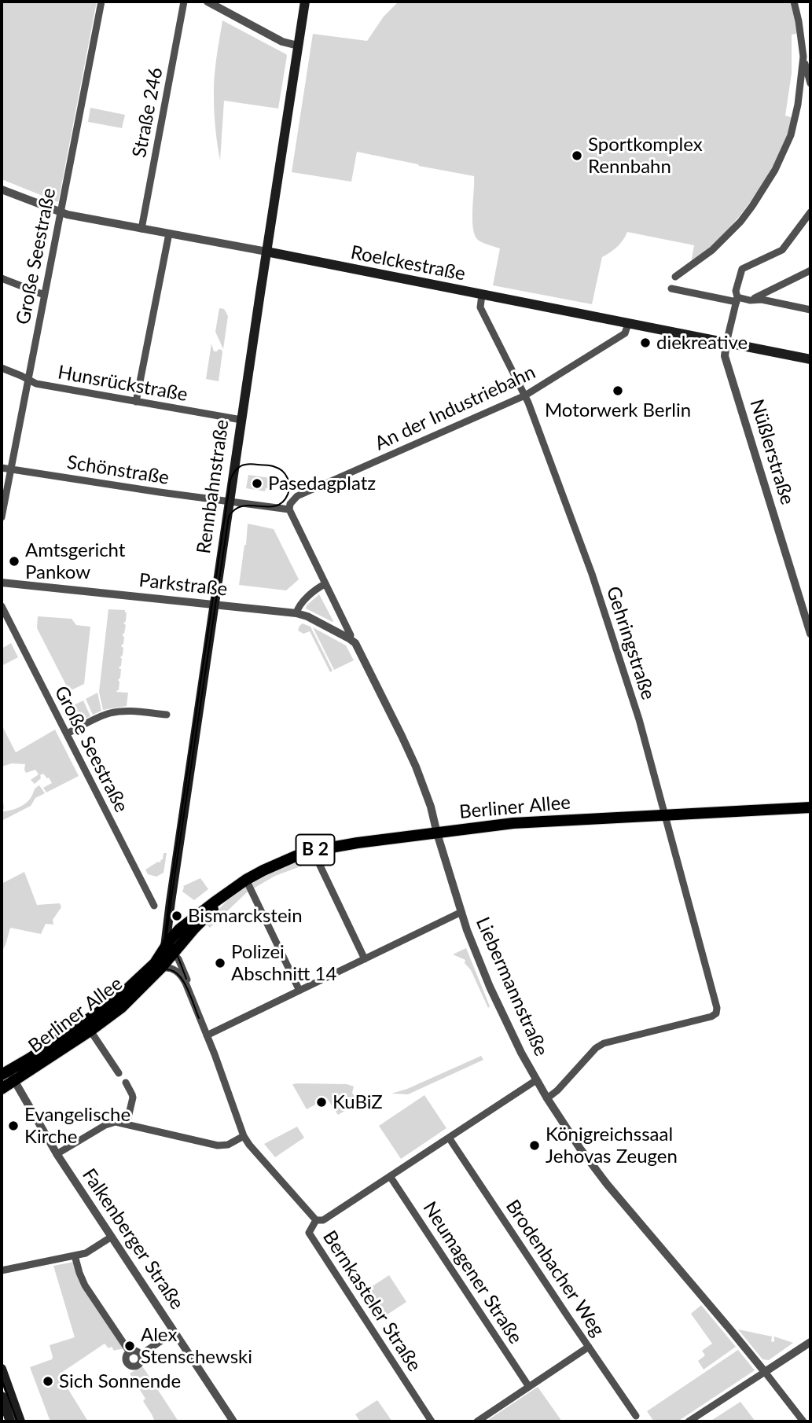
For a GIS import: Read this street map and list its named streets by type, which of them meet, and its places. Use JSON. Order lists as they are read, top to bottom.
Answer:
{
  "streets": {
    "main road": [
      "Roelckestraße",
      "Rennbahnstraße",
      "Berliner Allee",
      "B 2"
    ],
    "street": [
      "Straße 246",
      "Große Seestraße",
      "Hunsrückstraße",
      "An der Industriebahn",
      "Nüßlerstraße",
      "Schönstraße",
      "Parkstraße",
      "Gehringstraße",
      "Liebermannstraße",
      "Falkenberger Straße",
      "Brodenbacher Weg",
      "Neumagener Straße",
      "Bernkasteler Straße"
    ]
  },
  "crossings": [
    ["Straße 246", "Roelckestraße"],
    ["Große Seestraße", "Roelckestraße"],
    ["Große Seestraße", "Hunsrückstraße"],
    ["Große Seestraße", "Schönstraße"],
    ["Roelckestraße", "An der Industriebahn"],
    ["Roelckestraße", "Nüßlerstraße"],
    ["Roelckestraße", "Rennbahnstraße"],
    ["Roelckestraße", "Gehringstraße"],
    ["Hunsrückstraße", "Rennbahnstraße"],
    ["An der Industriebahn", "Gehringstraße"],
    ["An der Industriebahn", "Liebermannstraße"],
    ["Schönstraße", "Rennbahnstraße"],
    ["Rennbahnstraße", "Parkstraße"],
    ["Rennbahnstraße", "Berliner Allee"],
    ["Rennbahnstraße", "Bernkasteler Straße"],
    ["Parkstraße", "Liebermannstraße"],
    ["Gehringstraße", "Berliner Allee"],
    ["Gehringstraße", "Liebermannstraße"],
    ["Berliner Allee", "Liebermannstraße"],
    ["Berliner Allee", "Falkenberger Straße"],
    ["Berliner Allee", "Bernkasteler Straße"]
  ],
  "places": [
    "Sportkomplex Rennbahn",
    "diekreative",
    "Motorwerk Berlin",
    "Pasedagplatz",
    "Amtsgericht Pankow",
    "Bismarckstein",
    "Polizei Abschnitt 14",
    "KuBiZ",
    "Evangelische Kirche",
    "Königreichssaal Jehovas Zeugen",
    "Alex Stenschewski",
    "Sich Sonnende"
  ]
}
